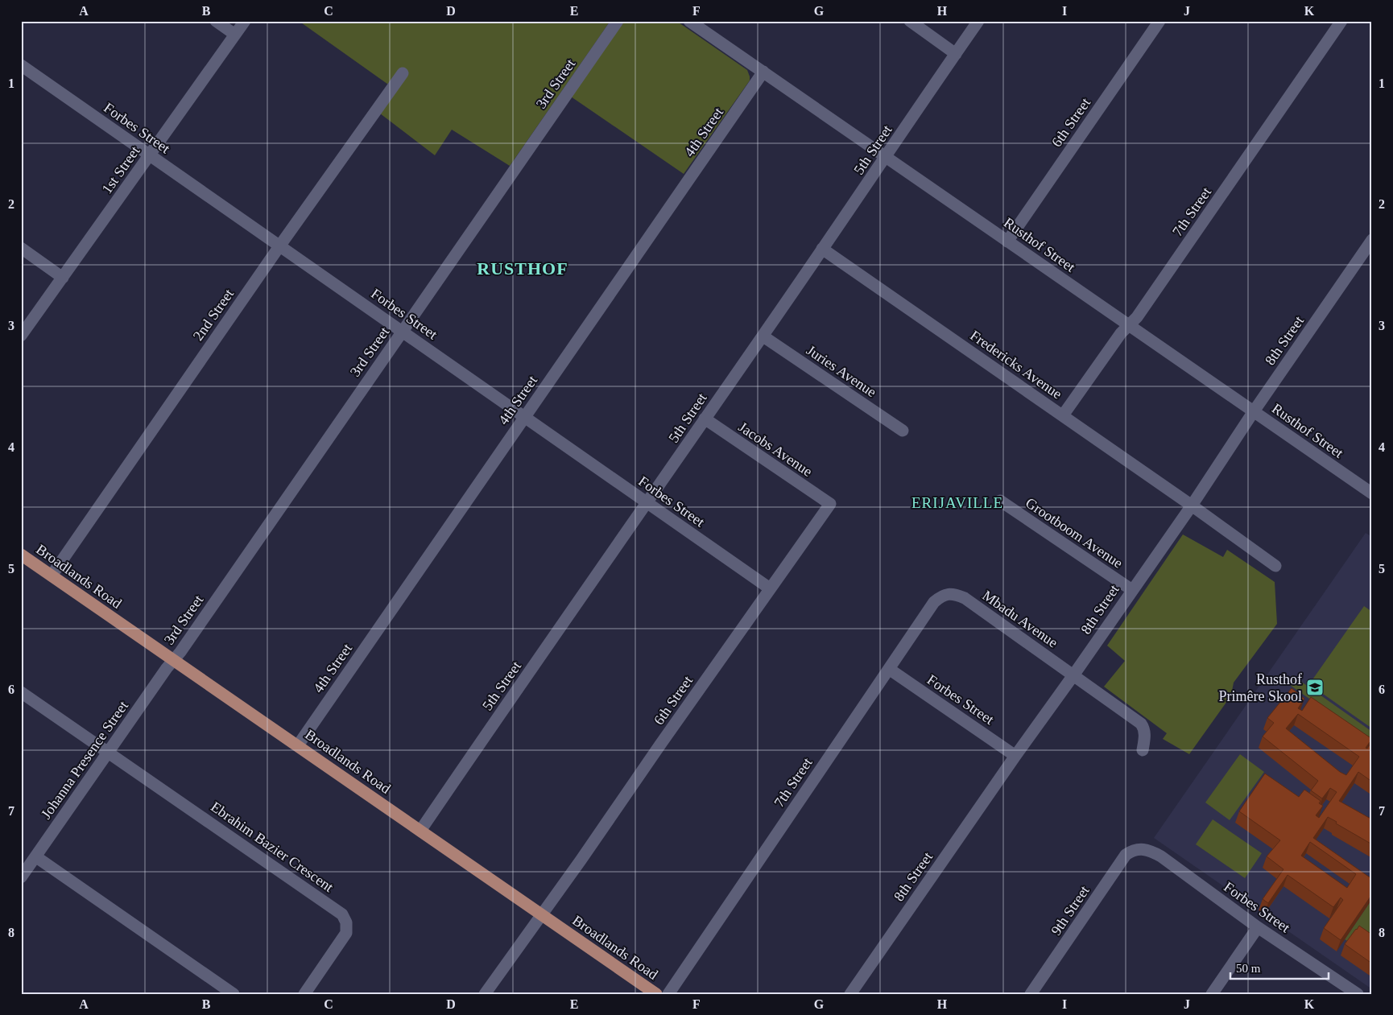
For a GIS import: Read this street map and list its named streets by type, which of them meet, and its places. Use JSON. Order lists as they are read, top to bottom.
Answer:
{
  "streets": {
    "main road": ["Broadlands Road"],
    "street": [
      "3rd Street",
      "6th Street",
      "Forbes Street",
      "4th Street",
      "5th Street",
      "1st Street",
      "7th Street",
      "Rusthof Street",
      "2nd Street",
      "8th Street",
      "Fredericks Avenue",
      "Juries Avenue",
      "Jacobs Avenue",
      "Grootboom Avenue",
      "Mbadu Avenue",
      "Johanna Presence Street",
      "Ebrahim Bazier Crescent",
      "9th Street"
    ]
  },
  "crossings": [
    ["3rd Street", "Forbes Street"],
    ["3rd Street", "Broadlands Road"],
    ["3rd Street", "Johanna Presence Street"],
    ["6th Street", "Forbes Street"],
    ["6th Street", "Rusthof Street"],
    ["6th Street", "Jacobs Avenue"],
    ["6th Street", "Broadlands Road"],
    ["Forbes Street", "4th Street"],
    ["Forbes Street", "5th Street"],
    ["Forbes Street", "1st Street"],
    ["Forbes Street", "7th Street"],
    ["Forbes Street", "2nd Street"],
    ["Forbes Street", "8th Street"],
    ["Forbes Street", "9th Street"],
    ["4th Street", "Rusthof Street"],
    ["4th Street", "Broadlands Road"],
    ["5th Street", "Rusthof Street"],
    ["5th Street", "Fredericks Avenue"],
    ["5th Street", "Juries Avenue"],
    ["5th Street", "Jacobs Avenue"],
    ["5th Street", "Broadlands Road"],
    ["7th Street", "Rusthof Street"],
    ["7th Street", "Fredericks Avenue"],
    ["7th Street", "Mbadu Avenue"],
    ["Rusthof Street", "8th Street"],
    ["2nd Street", "Broadlands Road"],
    ["8th Street", "Fredericks Avenue"],
    ["8th Street", "Grootboom Avenue"],
    ["8th Street", "Mbadu Avenue"],
    ["Broadlands Road", "Johanna Presence Street"],
    ["Johanna Presence Street", "Ebrahim Bazier Crescent"]
  ],
  "districts": ["RUSTHOF", "ERIJAVILLE"],
  "places": {
    "school or university": ["Rusthof Primêre Skool"]
  },
  "scale_bar": "50 m",
  "grid": {
    "columns": [
      "A",
      "B",
      "C",
      "D",
      "E",
      "F",
      "G",
      "H",
      "I",
      "J",
      "K"
    ],
    "rows": [
      "1",
      "2",
      "3",
      "4",
      "5",
      "6",
      "7",
      "8"
    ]
  }
}
